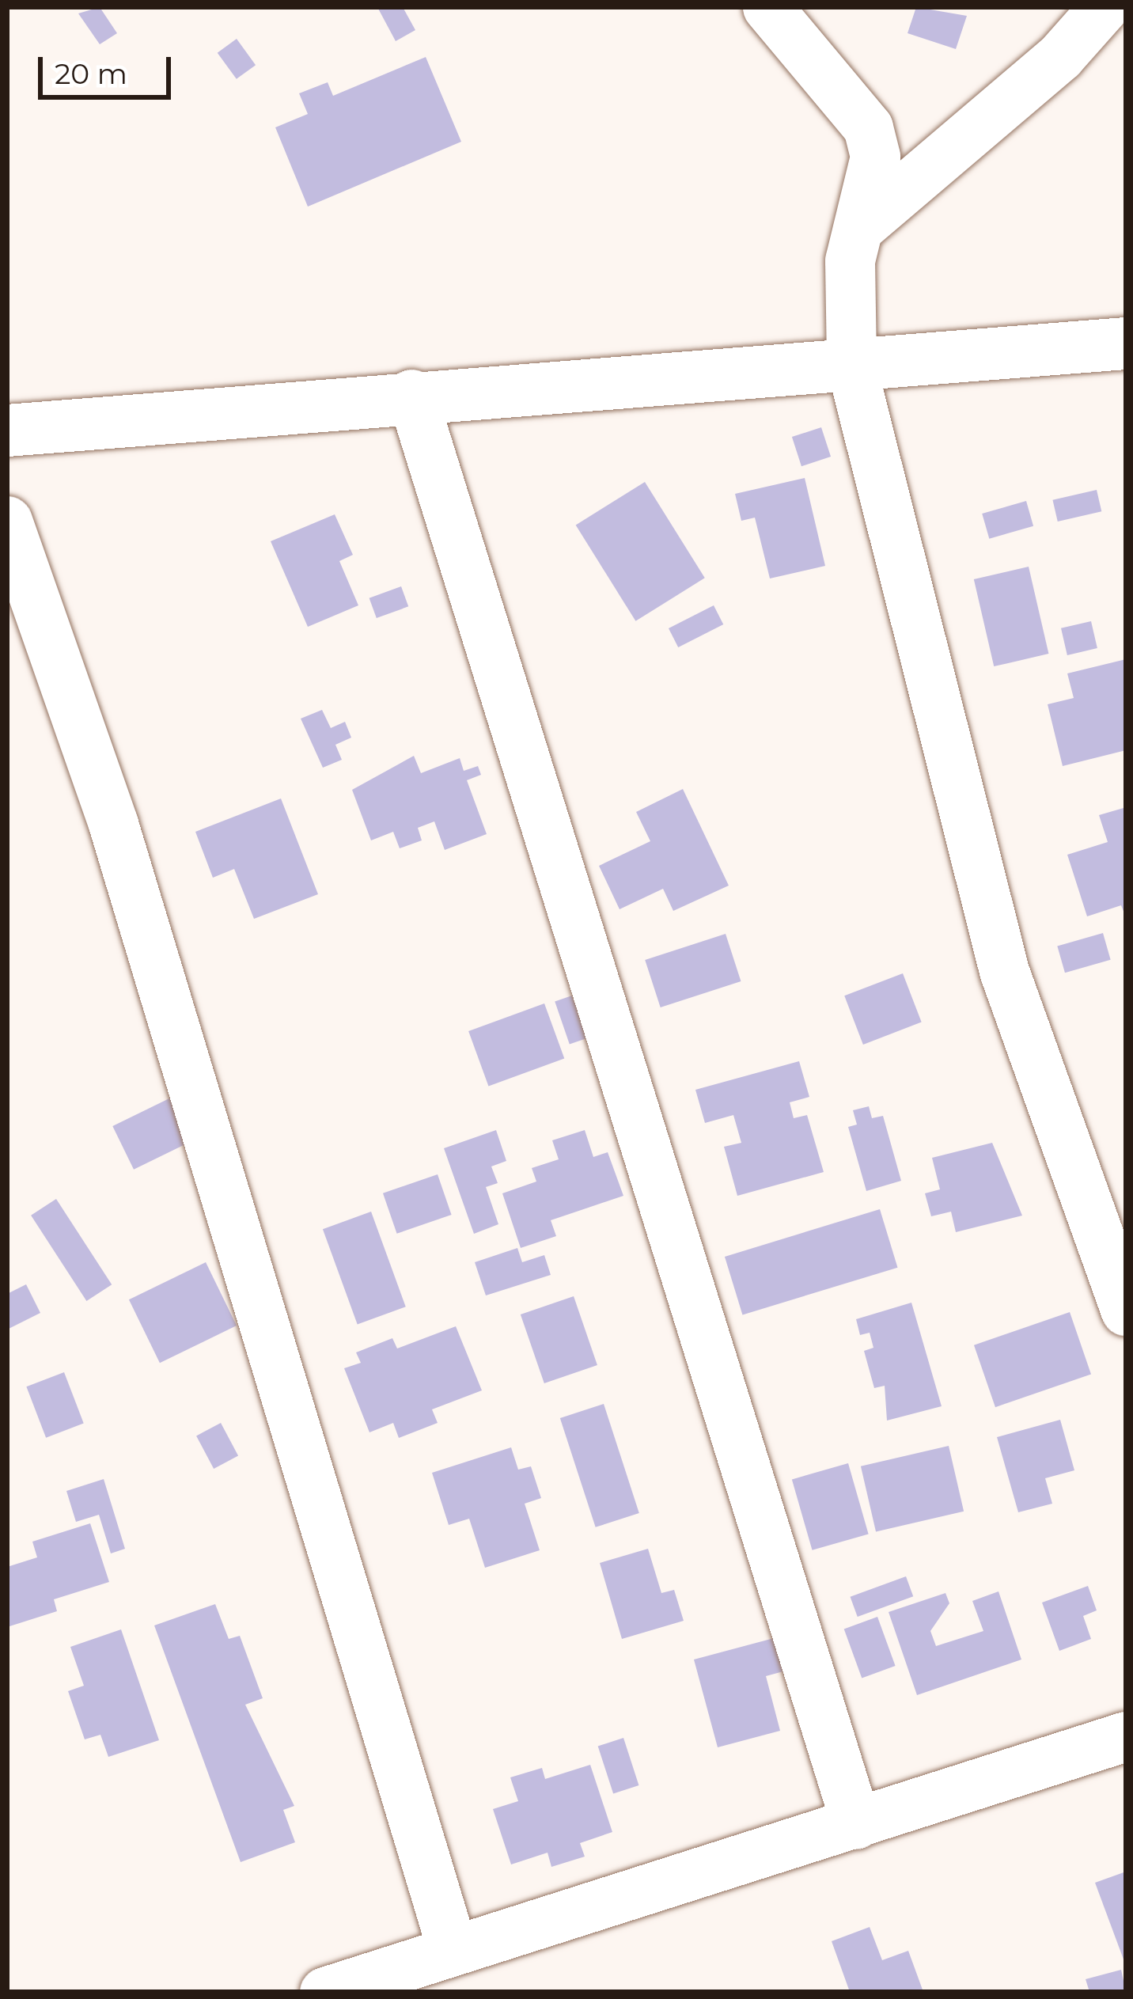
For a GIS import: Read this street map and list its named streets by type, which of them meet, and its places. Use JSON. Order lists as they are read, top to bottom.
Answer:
{
  "scale_bar": "20 m"
}
